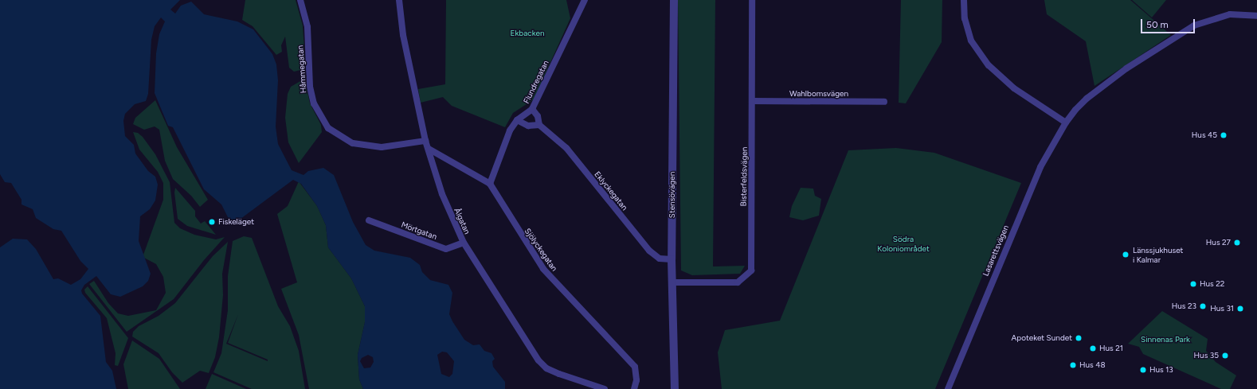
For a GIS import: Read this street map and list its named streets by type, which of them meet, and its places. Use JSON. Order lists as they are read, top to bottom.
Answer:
{
  "streets": {
    "street": [
      "Håmmegatan",
      "Flundregatan",
      "Wahlbomsvägen",
      "Bisterfeldsvägen",
      "Eklyckegatan",
      "Stensövägen",
      "Ålgatan",
      "Mörtgatan",
      "Sjölyckegatan",
      "Lasarettsvägen"
    ]
  },
  "crossings": [
    ["Håmmegatan", "Ålgatan"],
    ["Flundregatan", "Eklyckegatan"],
    ["Flundregatan", "Sjölyckegatan"],
    ["Wahlbomsvägen", "Bisterfeldsvägen"],
    ["Bisterfeldsvägen", "Stensövägen"],
    ["Eklyckegatan", "Stensövägen"],
    ["Ålgatan", "Mörtgatan"],
    ["Ålgatan", "Sjölyckegatan"]
  ],
  "parks": ["Ekbacken", "Södra Koloniområdet", "Sinnenas Park"],
  "places": [
    "Hus 45",
    "Fiskeläget",
    "Hus 27",
    "Länssjukhuset i Kalmar",
    "Hus 22",
    "Hus 23",
    "Hus 31",
    "Apoteket Sundet",
    "Hus 21",
    "Hus 35",
    "Hus 48",
    "Hus 13"
  ],
  "scale_bar": "50 m"
}
